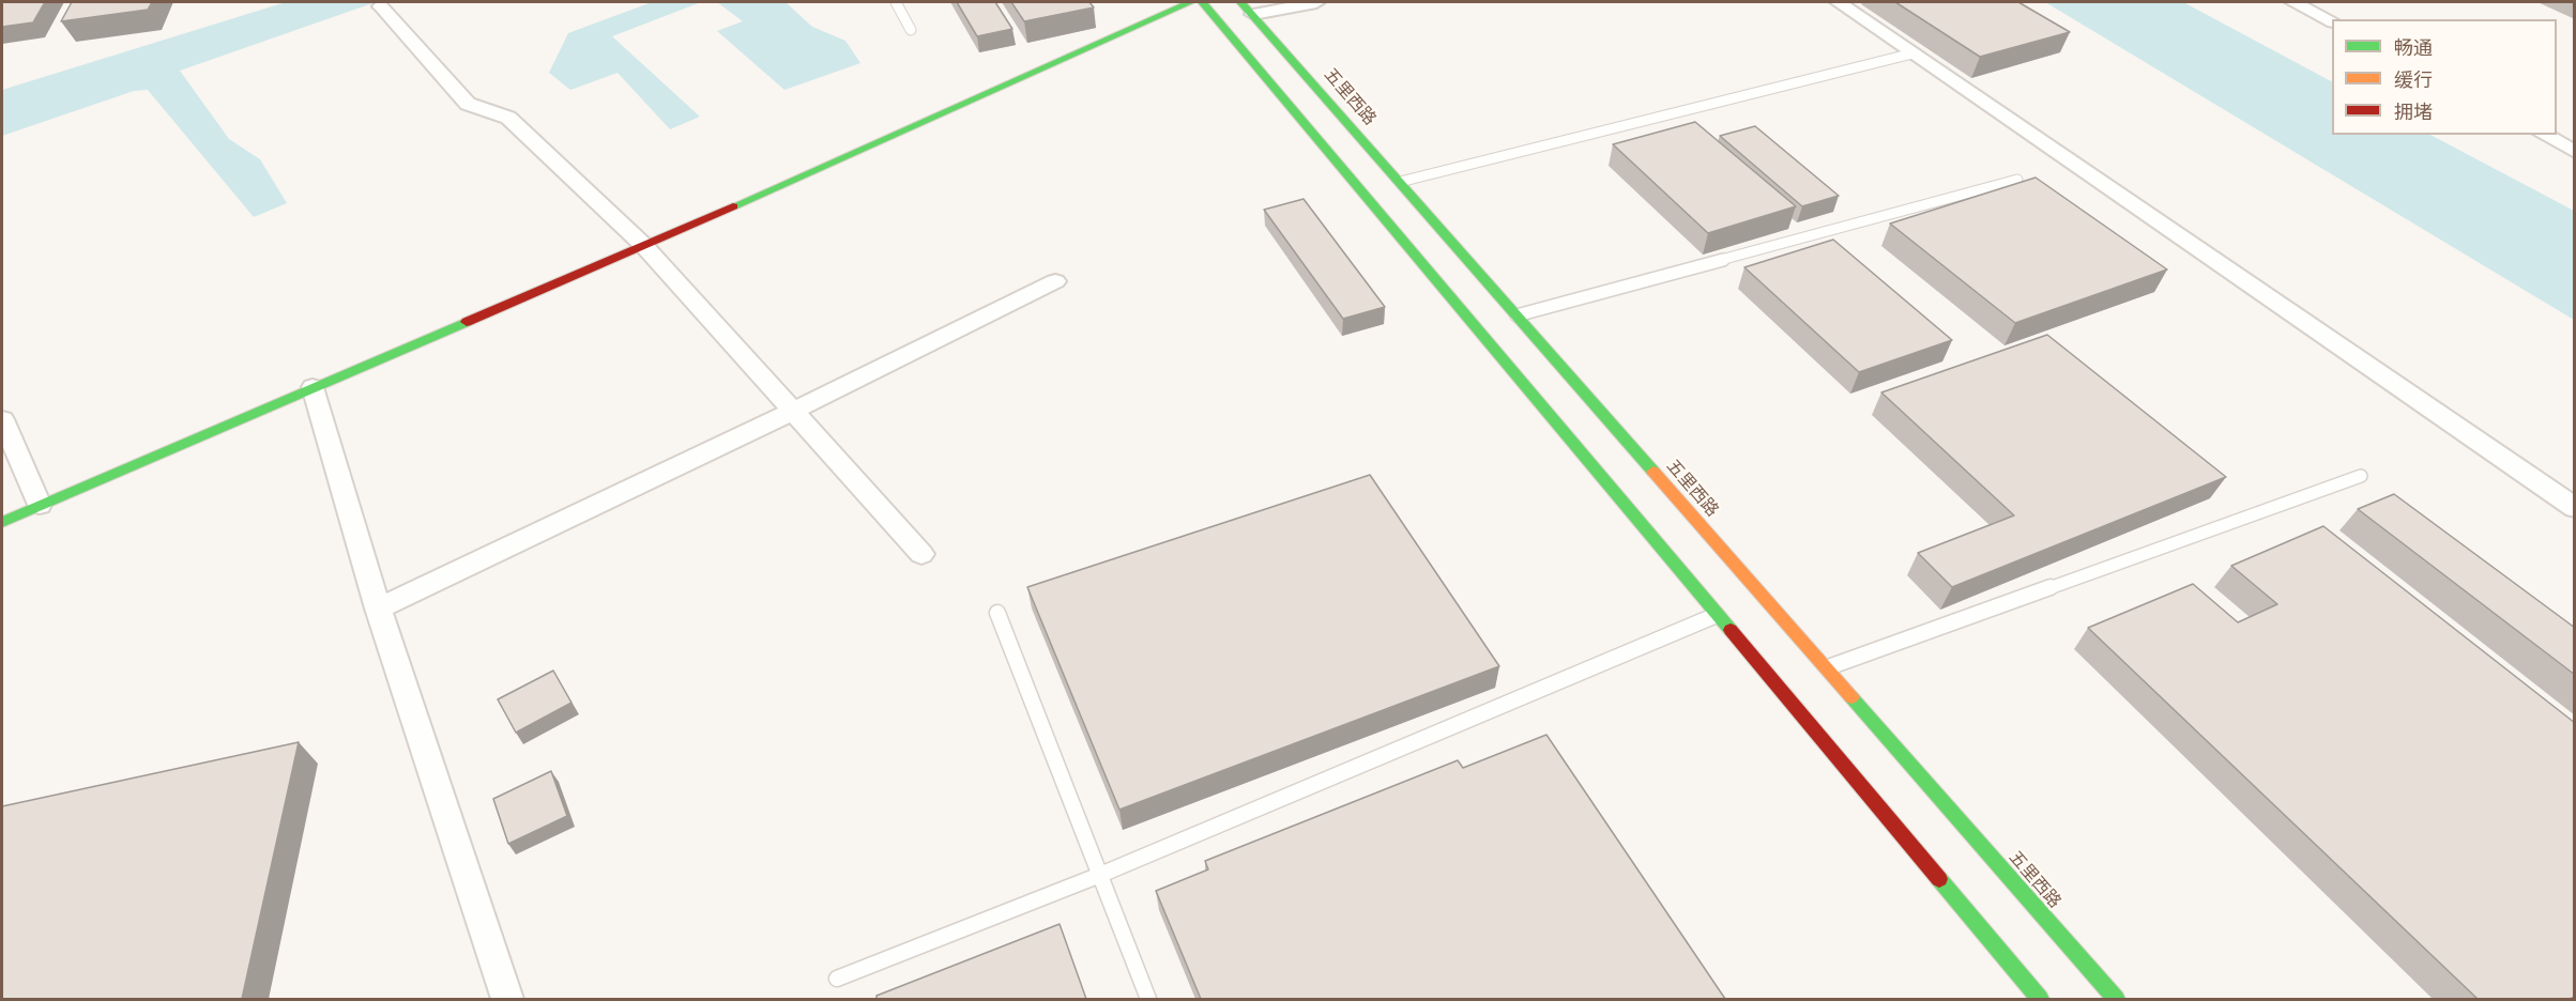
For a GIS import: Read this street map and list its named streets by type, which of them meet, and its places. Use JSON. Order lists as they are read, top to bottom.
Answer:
{
  "streets": {
    "main road": ["五里西路"]
  },
  "legend": ["畅通", "缓行", "拥堵"]
}
